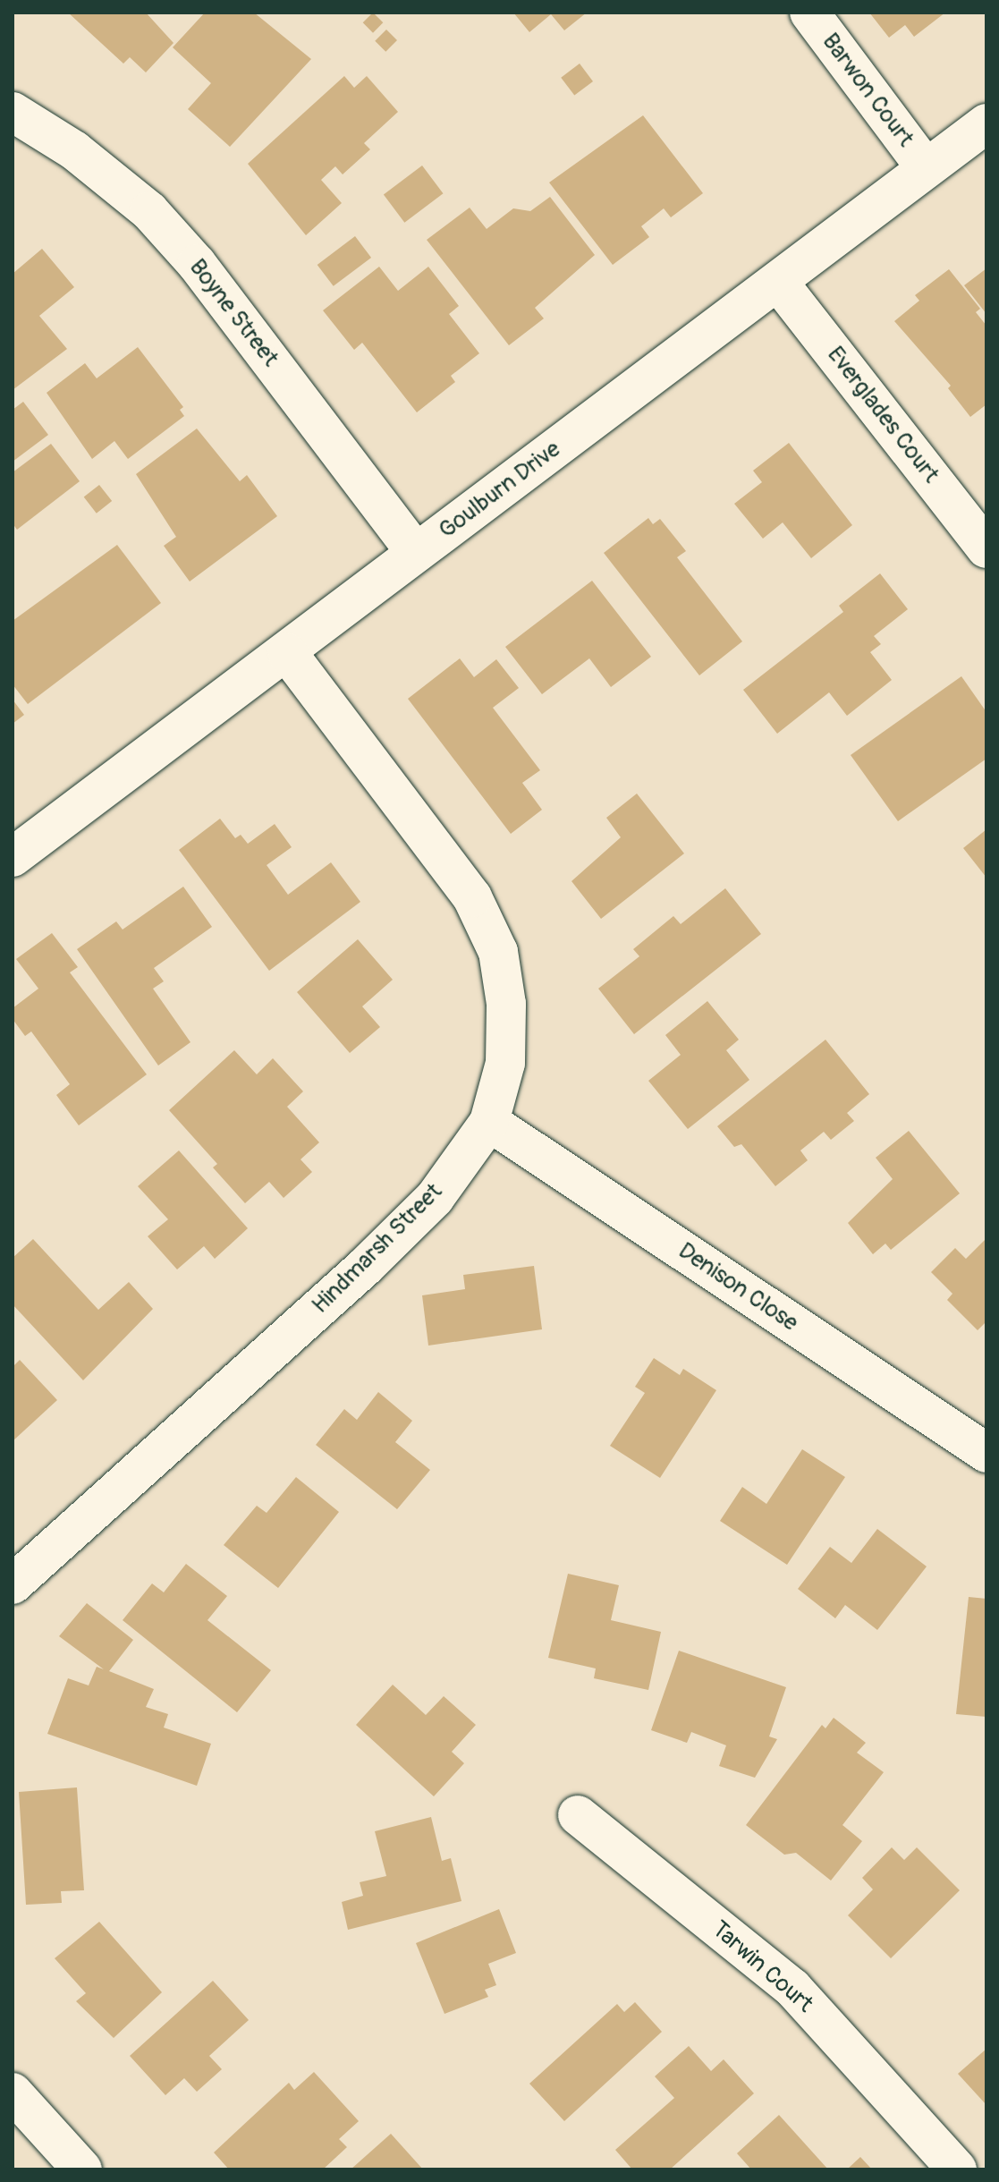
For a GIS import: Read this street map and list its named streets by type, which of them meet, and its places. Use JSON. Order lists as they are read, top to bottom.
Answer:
{
  "streets": {
    "street": [
      "Barwon Court",
      "Boyne Street",
      "Everglades Court",
      "Goulburn Drive",
      "Hindmarsh Street",
      "Denison Close",
      "Tarwin Court"
    ]
  },
  "crossings": [
    ["Barwon Court", "Goulburn Drive"],
    ["Boyne Street", "Goulburn Drive"],
    ["Everglades Court", "Goulburn Drive"],
    ["Goulburn Drive", "Hindmarsh Street"],
    ["Hindmarsh Street", "Denison Close"]
  ]
}
